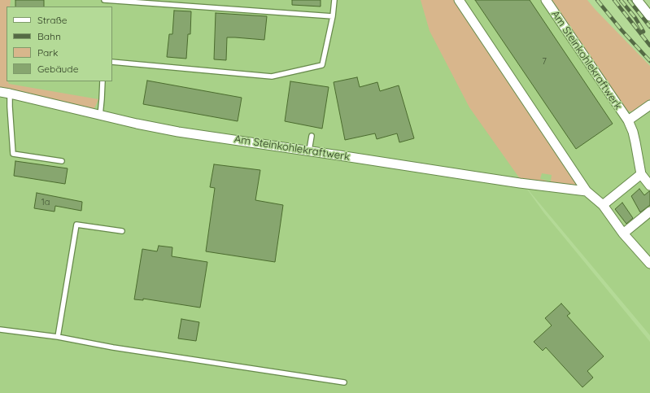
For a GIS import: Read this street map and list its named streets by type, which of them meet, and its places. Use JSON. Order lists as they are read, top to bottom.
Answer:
{
  "streets": {
    "street": ["Am Steinkohlekraftwerk"]
  },
  "house_numbers": ["7", "1a"],
  "legend": [
    "Straße",
    "Bahn",
    "Park",
    "Gebäude"
  ]
}
